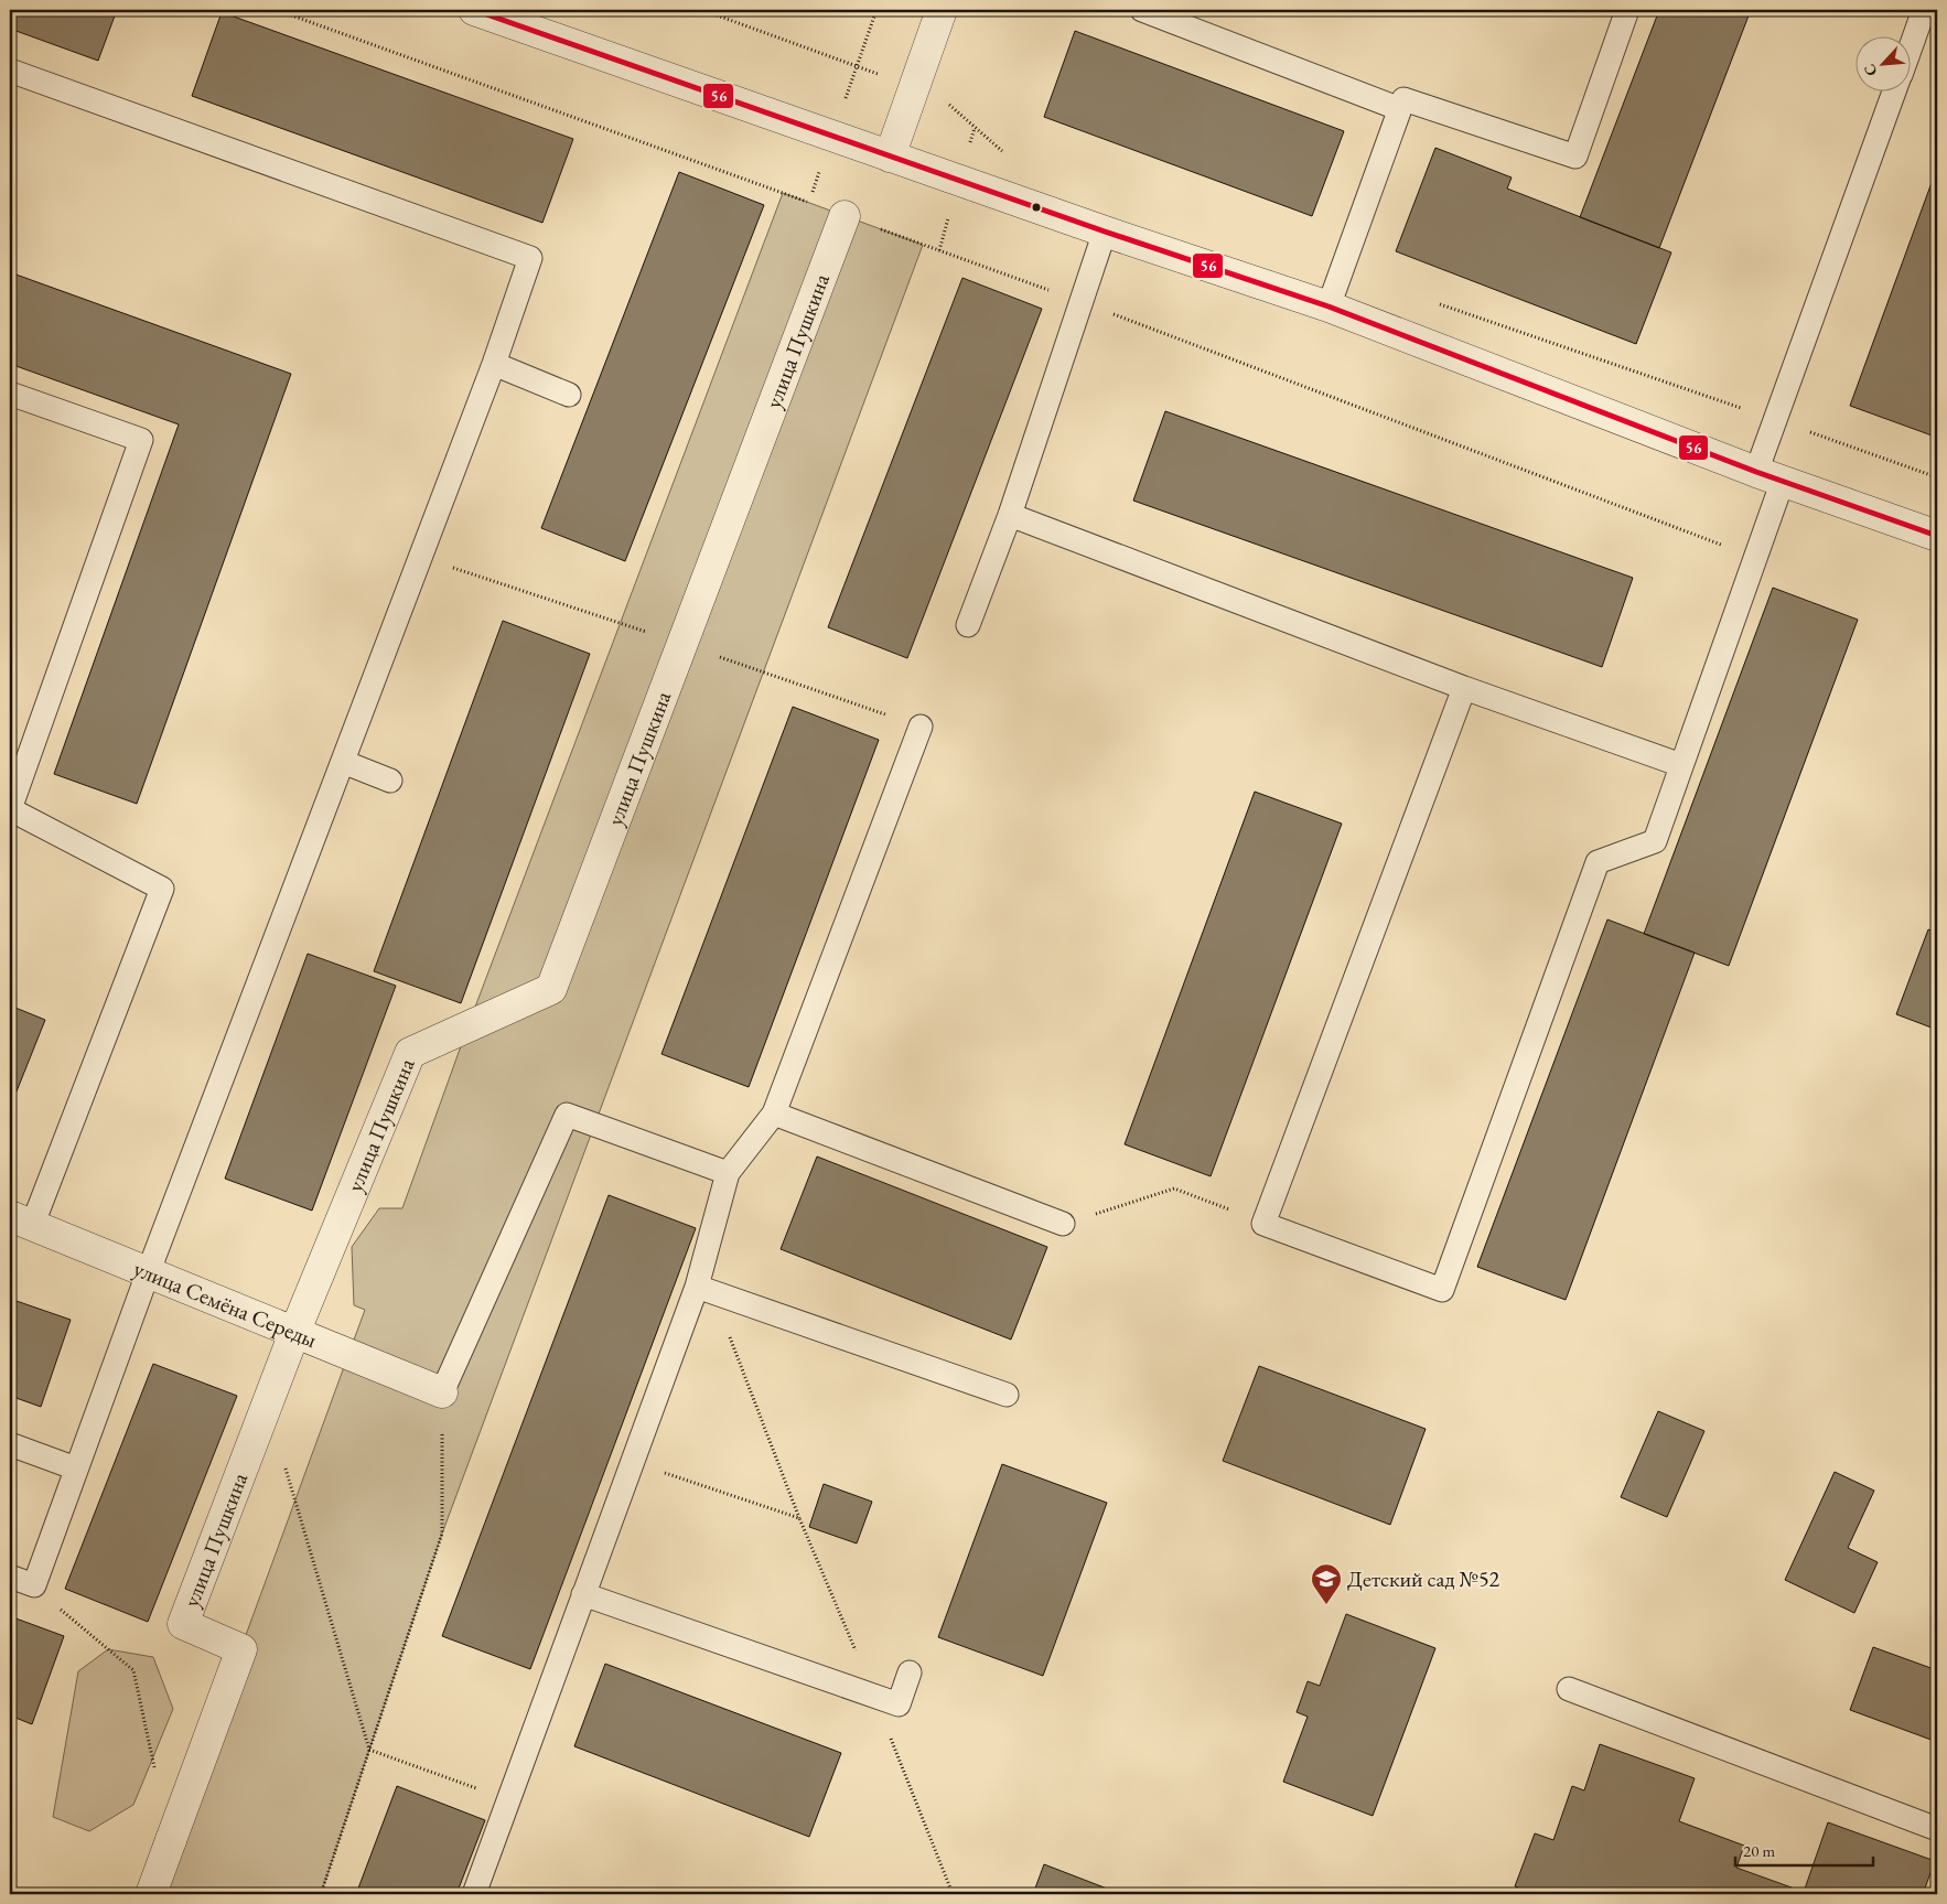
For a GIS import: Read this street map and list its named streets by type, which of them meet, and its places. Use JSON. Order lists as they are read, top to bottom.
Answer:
{
  "streets": {
    "street": ["улица Пушкина", "улица Семёна Середы"]
  },
  "crossings": [
    ["улица Пушкина", "улица Семёна Середы"]
  ],
  "places": {
    "school or university": ["Детский сад №52"]
  },
  "lines": ["transit line 56"],
  "scale_bar": "20 m",
  "north": "bottom left"
}
